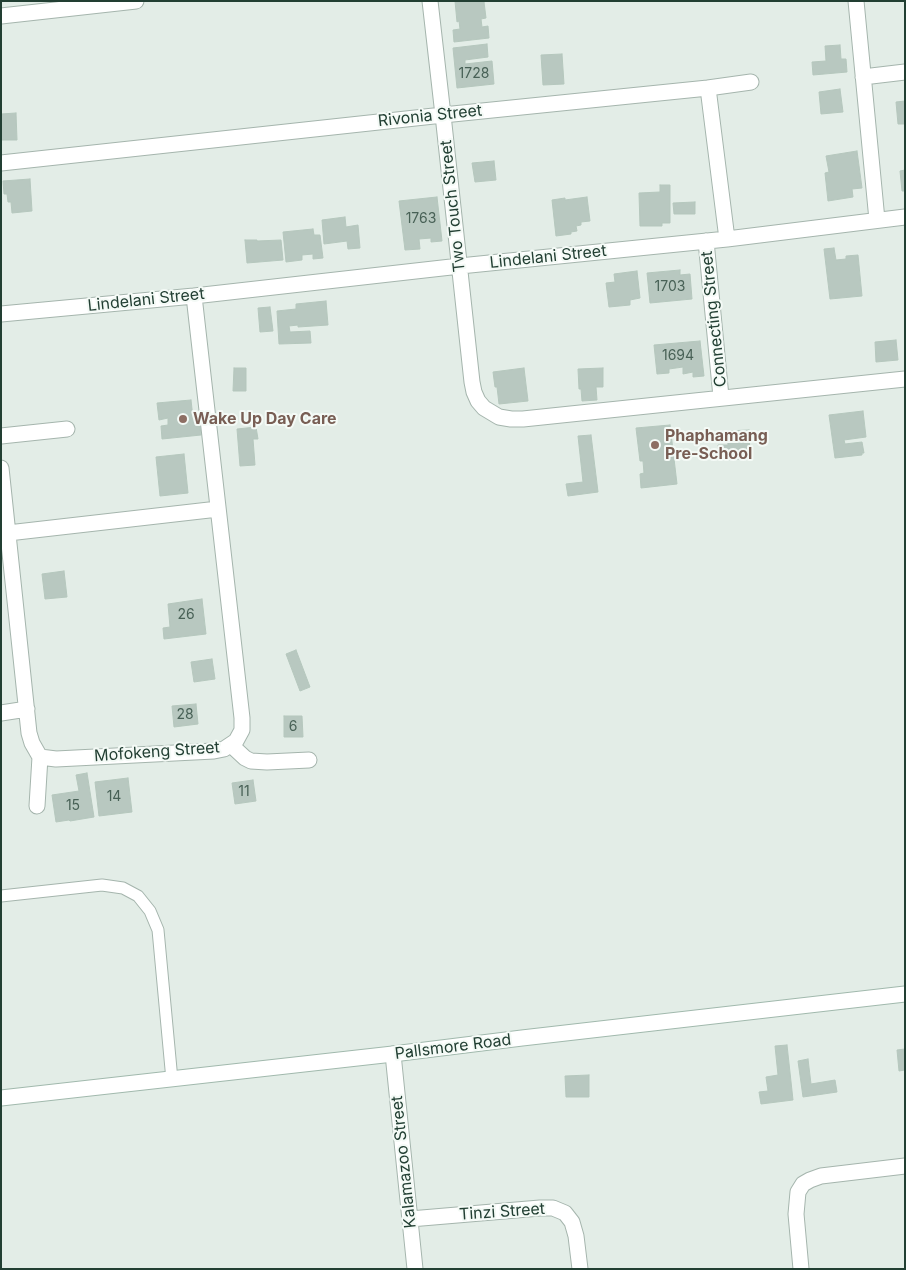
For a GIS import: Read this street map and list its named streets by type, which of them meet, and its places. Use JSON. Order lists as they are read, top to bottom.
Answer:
{
  "streets": {
    "street": [
      "Rivonia Street",
      "Two Touch Street",
      "Lindelani Street",
      "Connecting Street",
      "Mofokeng Street",
      "Pallsmore Road",
      "Kalamazoo Street",
      "Tinzi Street"
    ]
  },
  "crossings": [
    ["Rivonia Street", "Two Touch Street"],
    ["Two Touch Street", "Lindelani Street"],
    ["Two Touch Street", "Connecting Street"],
    ["Lindelani Street", "Connecting Street"],
    ["Lindelani Street", "Mofokeng Street"],
    ["Pallsmore Road", "Kalamazoo Street"],
    ["Kalamazoo Street", "Tinzi Street"]
  ],
  "places": ["Wake Up Day Care", "Phaphamang Pre-School"],
  "house_numbers": [
    "1728",
    "1763",
    "1703",
    "1694",
    "26",
    "28",
    "6",
    "11",
    "14",
    "15"
  ]
}
